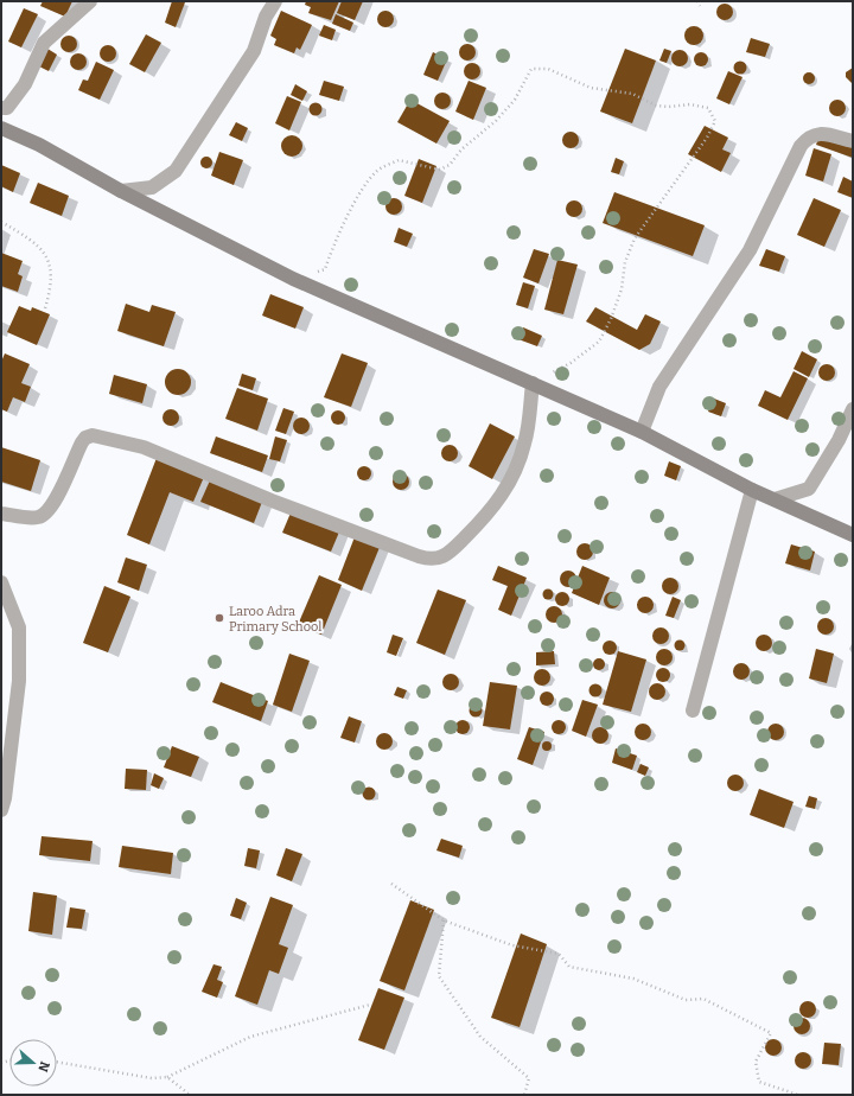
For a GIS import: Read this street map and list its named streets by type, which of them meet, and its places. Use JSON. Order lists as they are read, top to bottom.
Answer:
{
  "places": ["Laroo Adra Primary School"],
  "north": "right"
}
